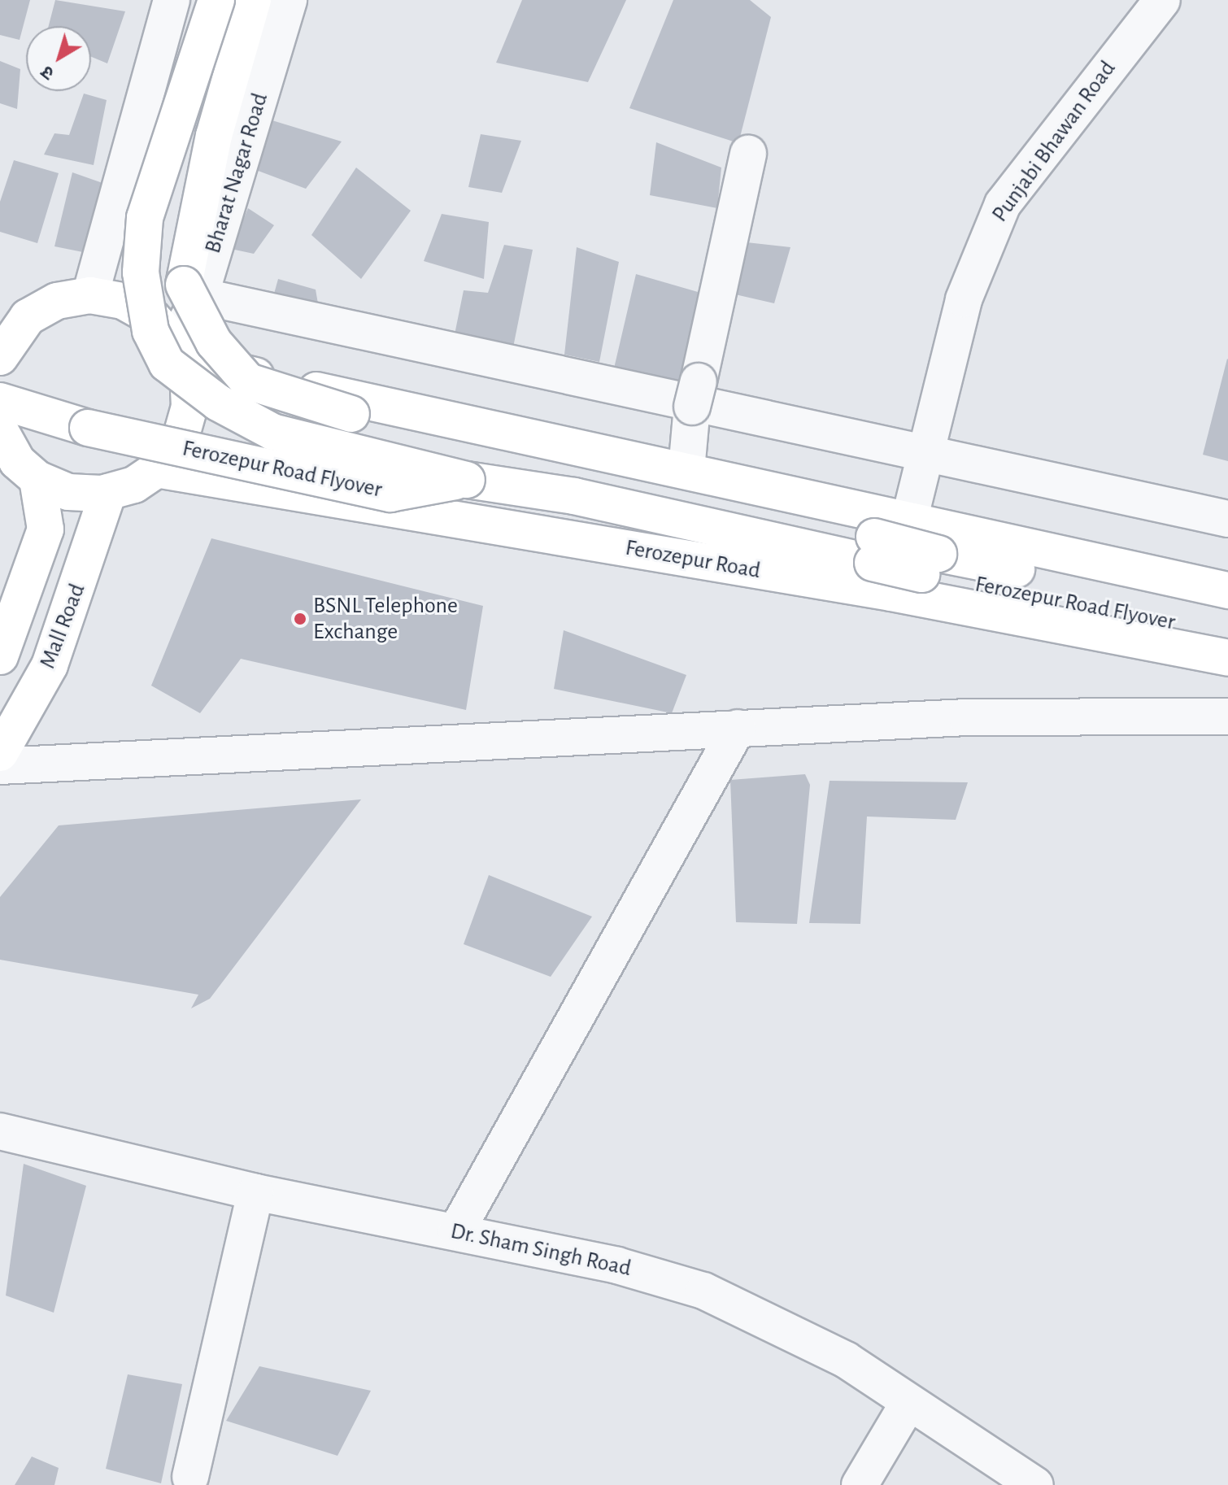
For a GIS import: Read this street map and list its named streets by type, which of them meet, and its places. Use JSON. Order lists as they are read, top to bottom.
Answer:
{
  "streets": {
    "main road": ["Ferozepur Road Flyover", "Ferozepur Road", "Mall Road"],
    "street": ["Punjabi Bhawan Road", "Bharat Nagar Road", "Dr. Sham Singh Road"]
  },
  "crossings": [
    ["Punjabi Bhawan Road", "Ferozepur Road"]
  ],
  "places": ["BSNL Telephone Exchange"],
  "north": "bottom left"
}
